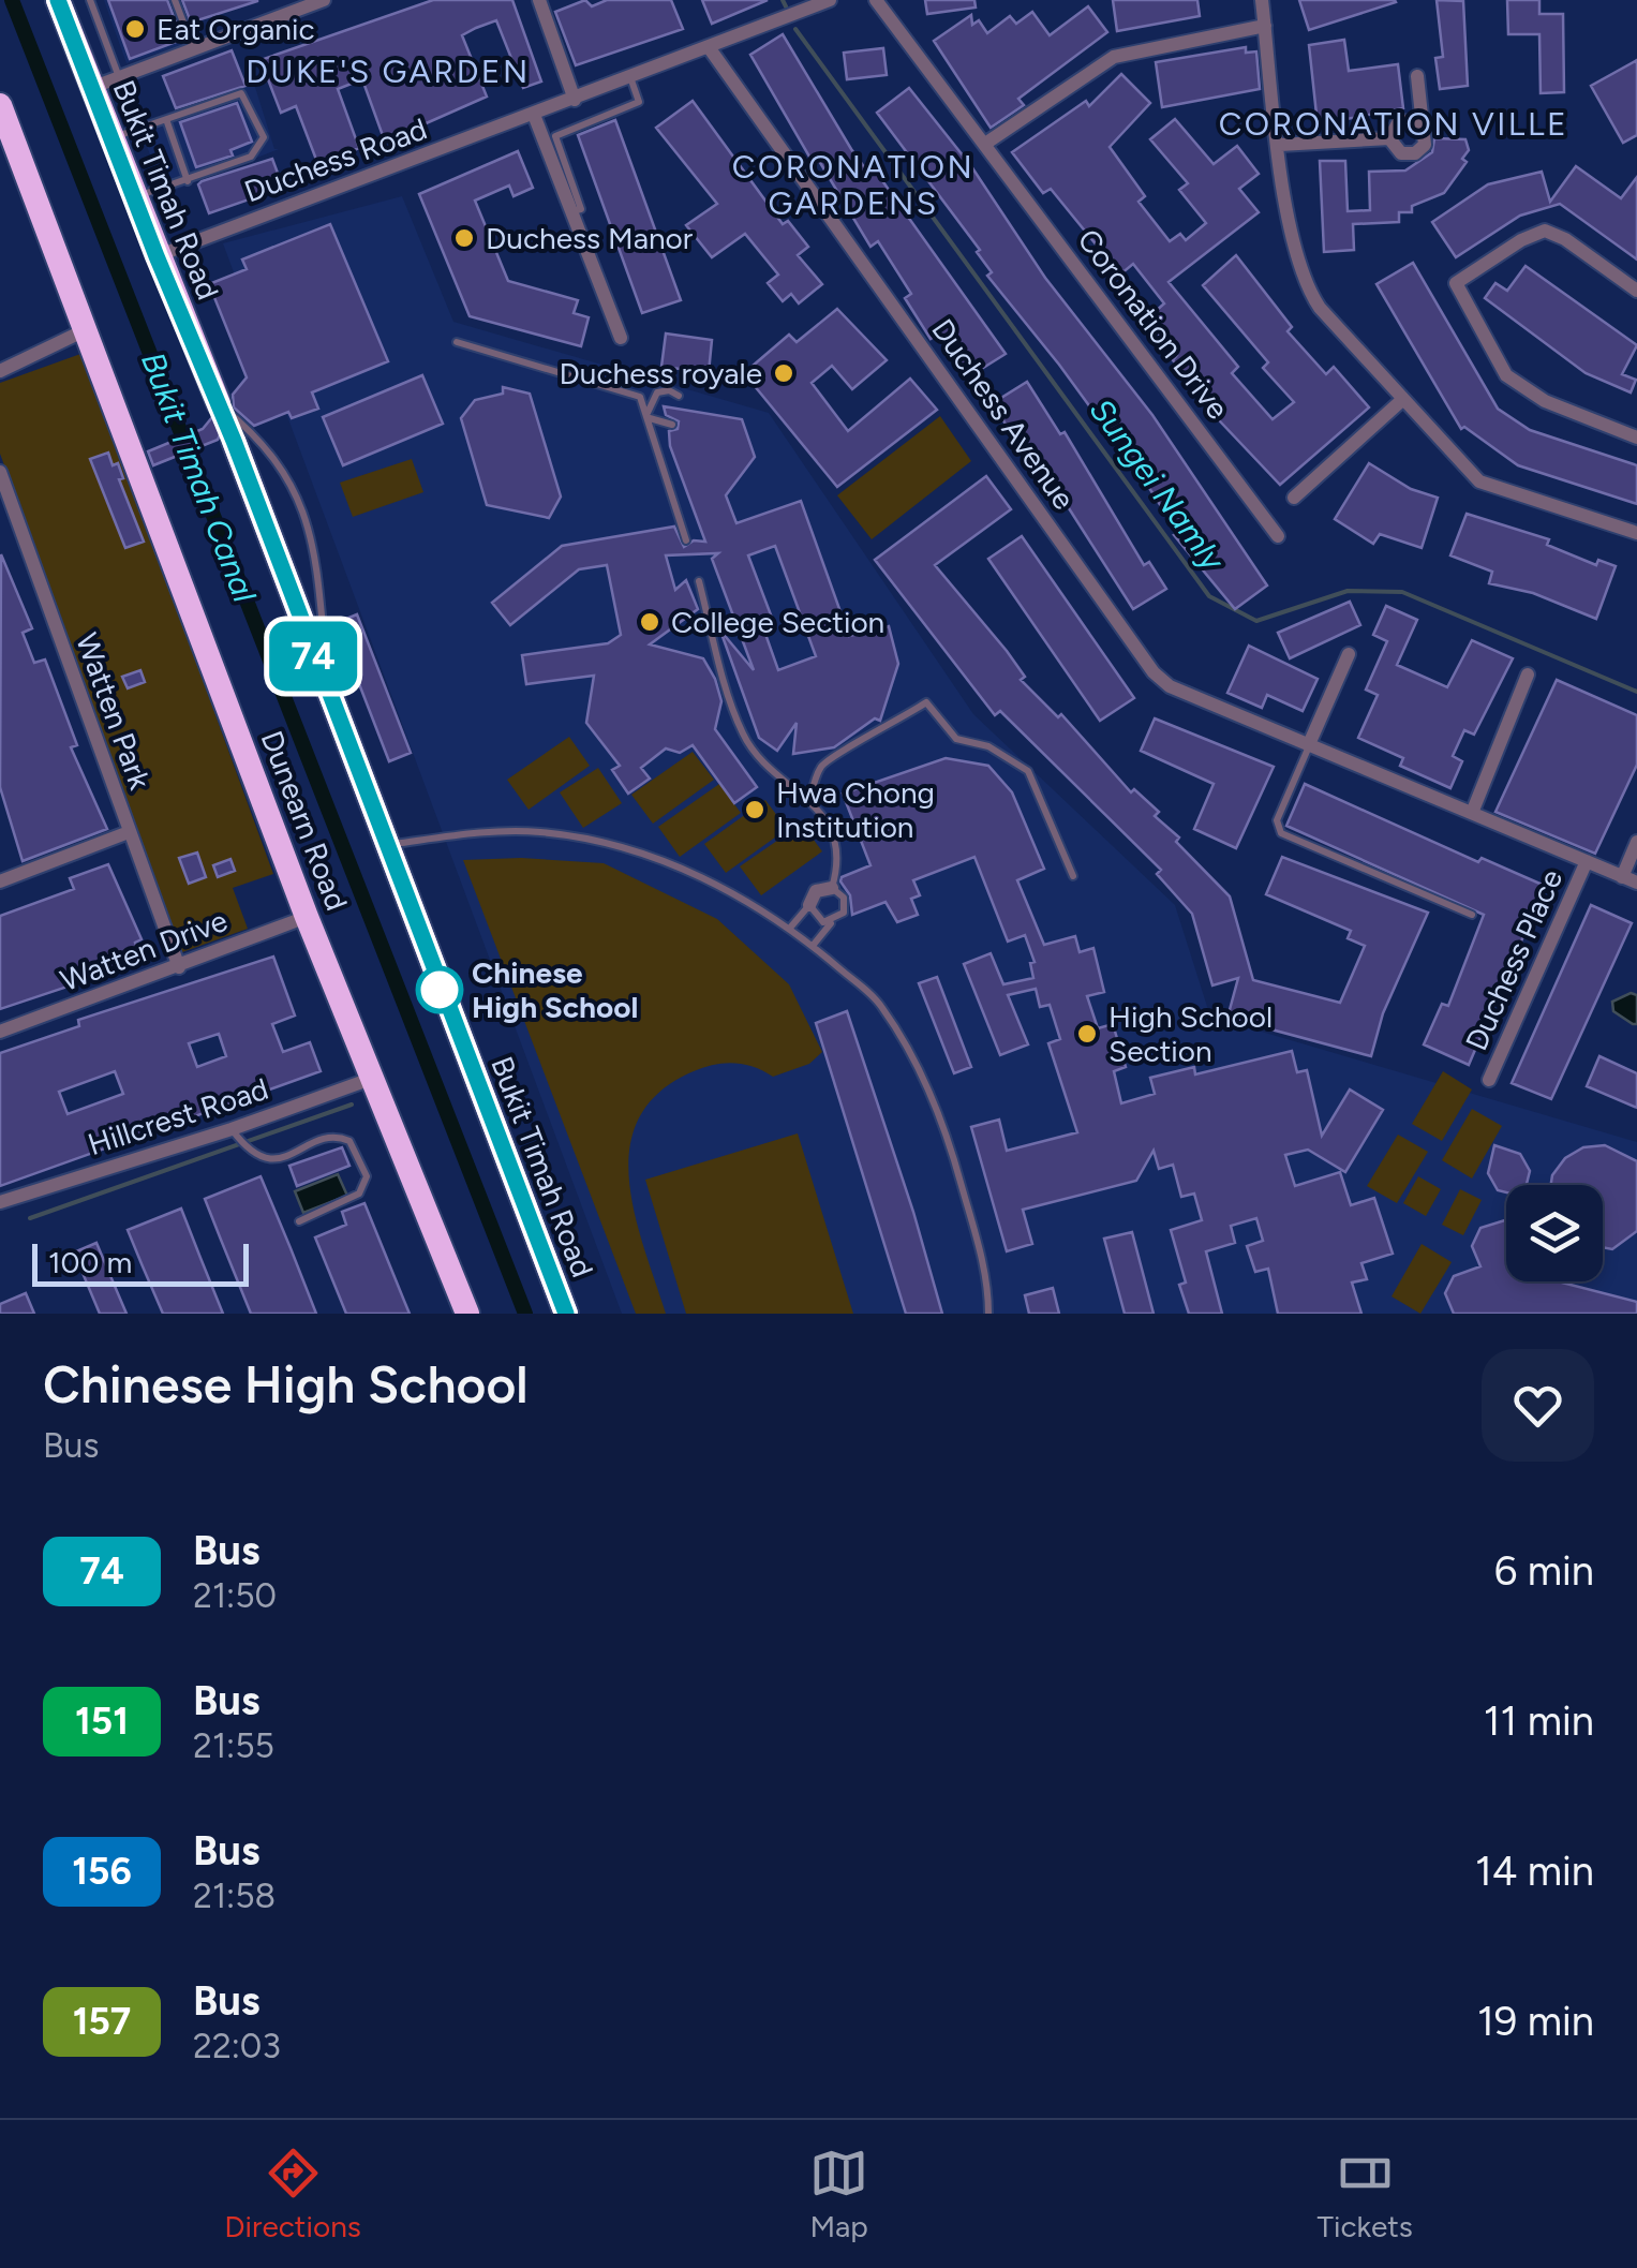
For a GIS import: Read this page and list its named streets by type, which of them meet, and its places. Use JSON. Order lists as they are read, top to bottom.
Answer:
{
  "streets": {
    "highway": ["Bukit Timah Road", "Dunearn Road"],
    "street": [
      "Duchess Road",
      "Coronation Drive",
      "Duchess Avenue",
      "Watten Park",
      "Watten Drive",
      "Duchess Place",
      "Hillcrest Road"
    ]
  },
  "crossings": [
    ["Duchess Road", "Bukit Timah Road"],
    ["Duchess Road", "Duchess Avenue"],
    ["Duchess Avenue", "Duchess Place"],
    ["Watten Park", "Watten Drive"],
    ["Dunearn Road", "Watten Drive"],
    ["Dunearn Road", "Hillcrest Road"]
  ],
  "districts": ["DUKE'S GARDEN", "CORONATION VILLE", "CORONATION GARDENS"],
  "water": ["Bukit Timah Canal", "Sungei Namly"],
  "places": [
    "Eat Organic",
    "Duchess Manor",
    "Duchess royale",
    "College Section",
    "Hwa Chong Institution",
    "Chinese High School",
    "High School Section"
  ],
  "lines": ["bus line 74"],
  "scale_bar": "100 m",
  "page": {
    "on_map": "74",
    "scale": "100 m",
    "heading": ["Chinese High School", "Bus"],
    "list": [
      {
        "mark": "74",
        "name": "Bus",
        "note": "21:50",
        "value": "6 min"
      },
      {
        "mark": "151",
        "name": "Bus",
        "note": "21:55",
        "value": "11 min"
      },
      {
        "mark": "156",
        "name": "Bus",
        "note": "21:58",
        "value": "14 min"
      },
      {
        "mark": "157",
        "name": "Bus",
        "note": "22:03",
        "value": "19 min"
      }
    ],
    "tabs": ["Directions", "Map", "Tickets"]
  }
}
